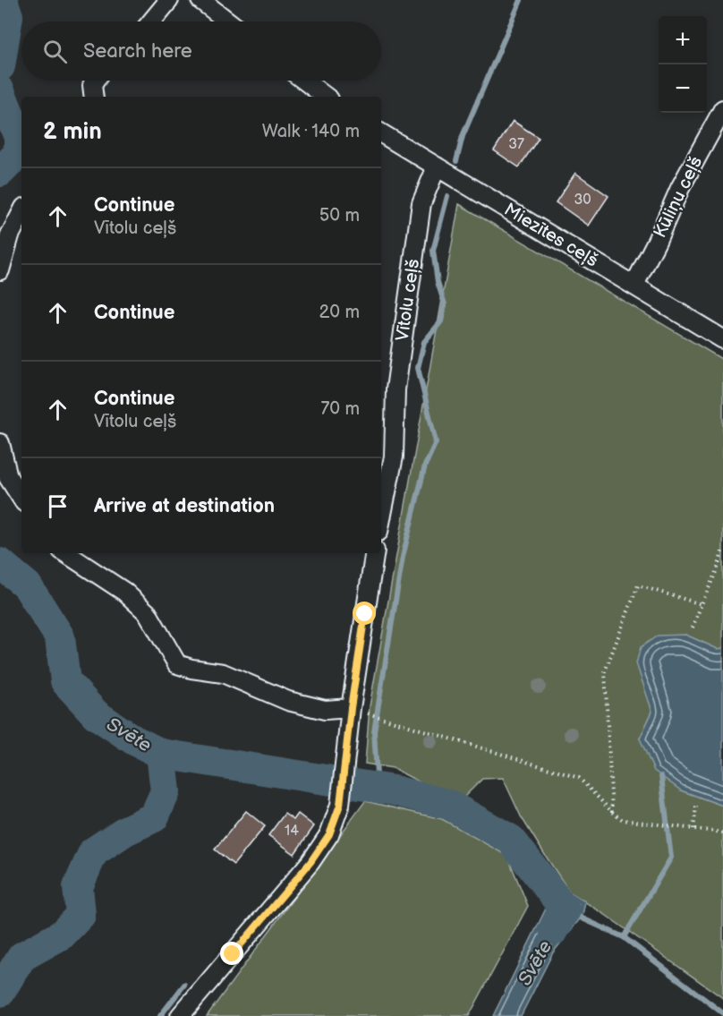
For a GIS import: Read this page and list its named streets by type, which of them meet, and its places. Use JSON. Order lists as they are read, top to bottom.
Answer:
{
  "streets": {
    "street": ["Kūliņu ceļš", "Miezītes ceļš", "Vītolu ceļš"]
  },
  "crossings": [
    ["Kūliņu ceļš", "Miezītes ceļš"],
    ["Miezītes ceļš", "Vītolu ceļš"]
  ],
  "water": ["Svēte"],
  "house_numbers": ["37", "30", "14"],
  "page": {
    "map_buttons": ["+", "−"],
    "search": "Search here",
    "heading": ["2 min", "Walk · 140 m"],
    "list": [
      ["Continue", "Vītolu ceļš", "50 m"],
      ["Continue", "20 m"],
      ["Continue", "Vītolu ceļš", "70 m"],
      "Arrive at destination"
    ]
  }
}
